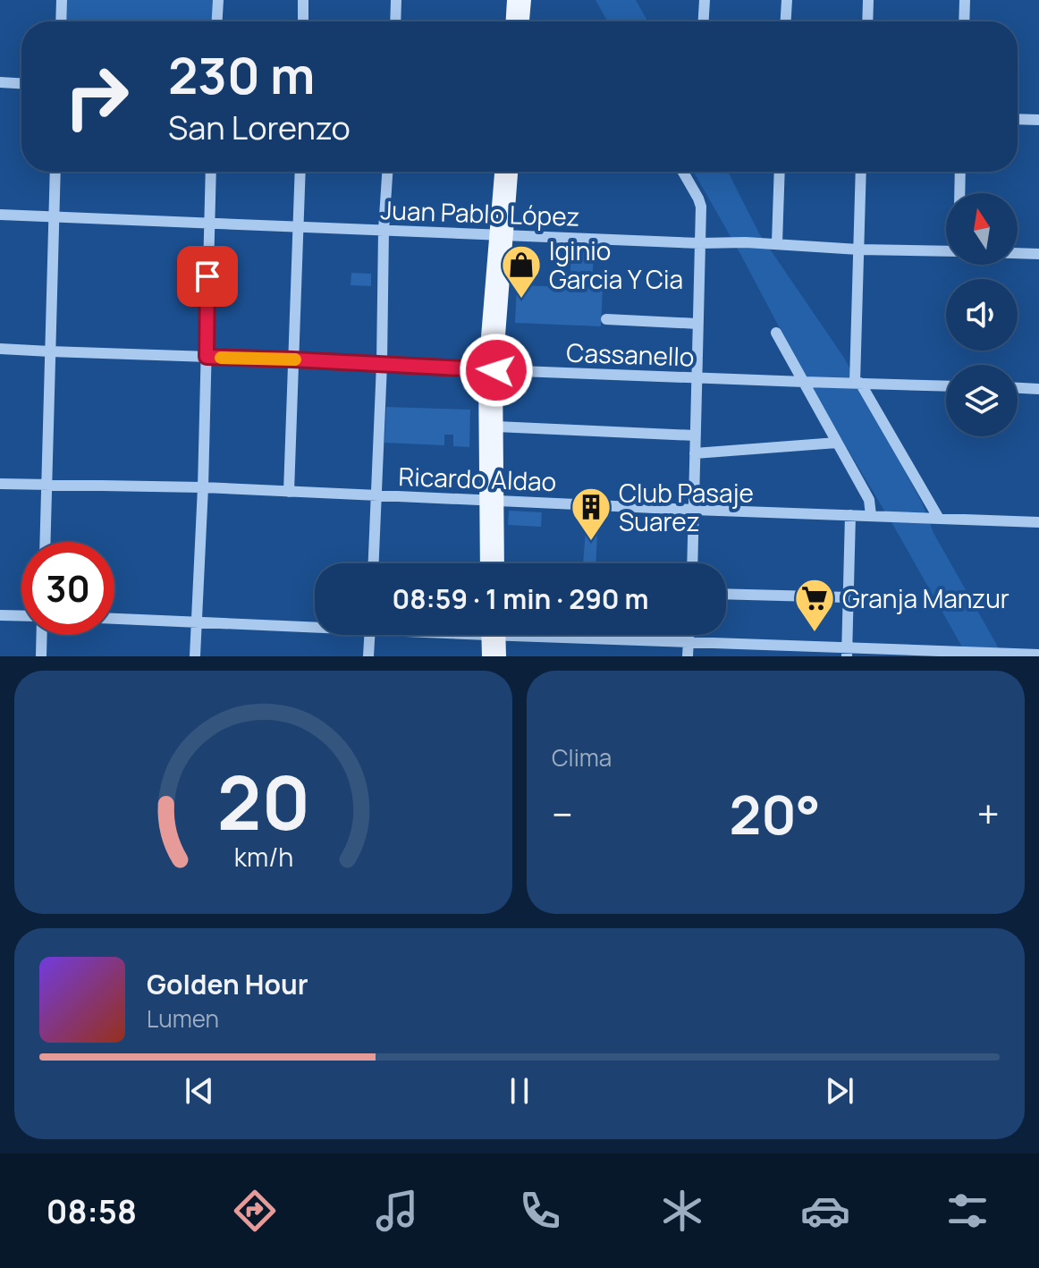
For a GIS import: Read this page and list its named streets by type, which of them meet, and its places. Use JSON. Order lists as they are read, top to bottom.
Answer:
{
  "streets": {
    "street": ["Juan Pablo López", "Cassanello", "Ricardo Aldao"]
  },
  "places": {
    "shop": ["Iginio Garcia Y Cia"],
    "building": ["Club Pasaje Suarez"],
    "supermarket": ["Granja Manzur"]
  },
  "north": "top",
  "page": {
    "turn": ["230 m", "San Lorenzo"],
    "limit": "30",
    "trip": "08:59 · 1 min · 290 m",
    "tile": "Clima",
    "heat": ["−", "20°", "+"],
    "song": ["Golden Hour", "Lumen"],
    "tabs": "08:58",
    "gauge": ["20", "km/h"]
  }
}
